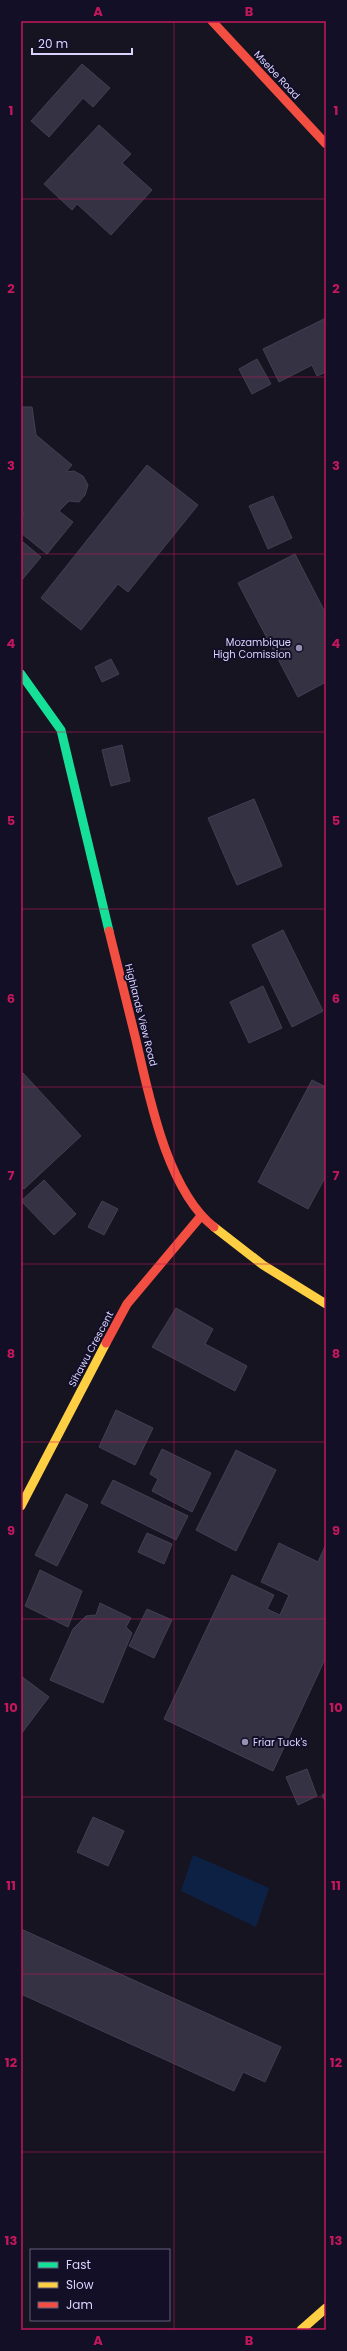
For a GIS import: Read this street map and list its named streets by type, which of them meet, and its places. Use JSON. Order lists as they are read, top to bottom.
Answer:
{
  "streets": {
    "street": ["Msebe Road", "Highlands View Road", "Sihawu Crescent"]
  },
  "crossings": [
    ["Highlands View Road", "Sihawu Crescent"]
  ],
  "places": ["Mozambique High Comission", "Friar Tuck's"],
  "legend": ["Fast", "Slow", "Jam"],
  "scale_bar": "20 m",
  "grid": {
    "columns": ["A", "B"],
    "rows": [
      "1",
      "2",
      "3",
      "4",
      "5",
      "6",
      "7",
      "8",
      "9",
      "10",
      "11",
      "12",
      "13"
    ]
  }
}
